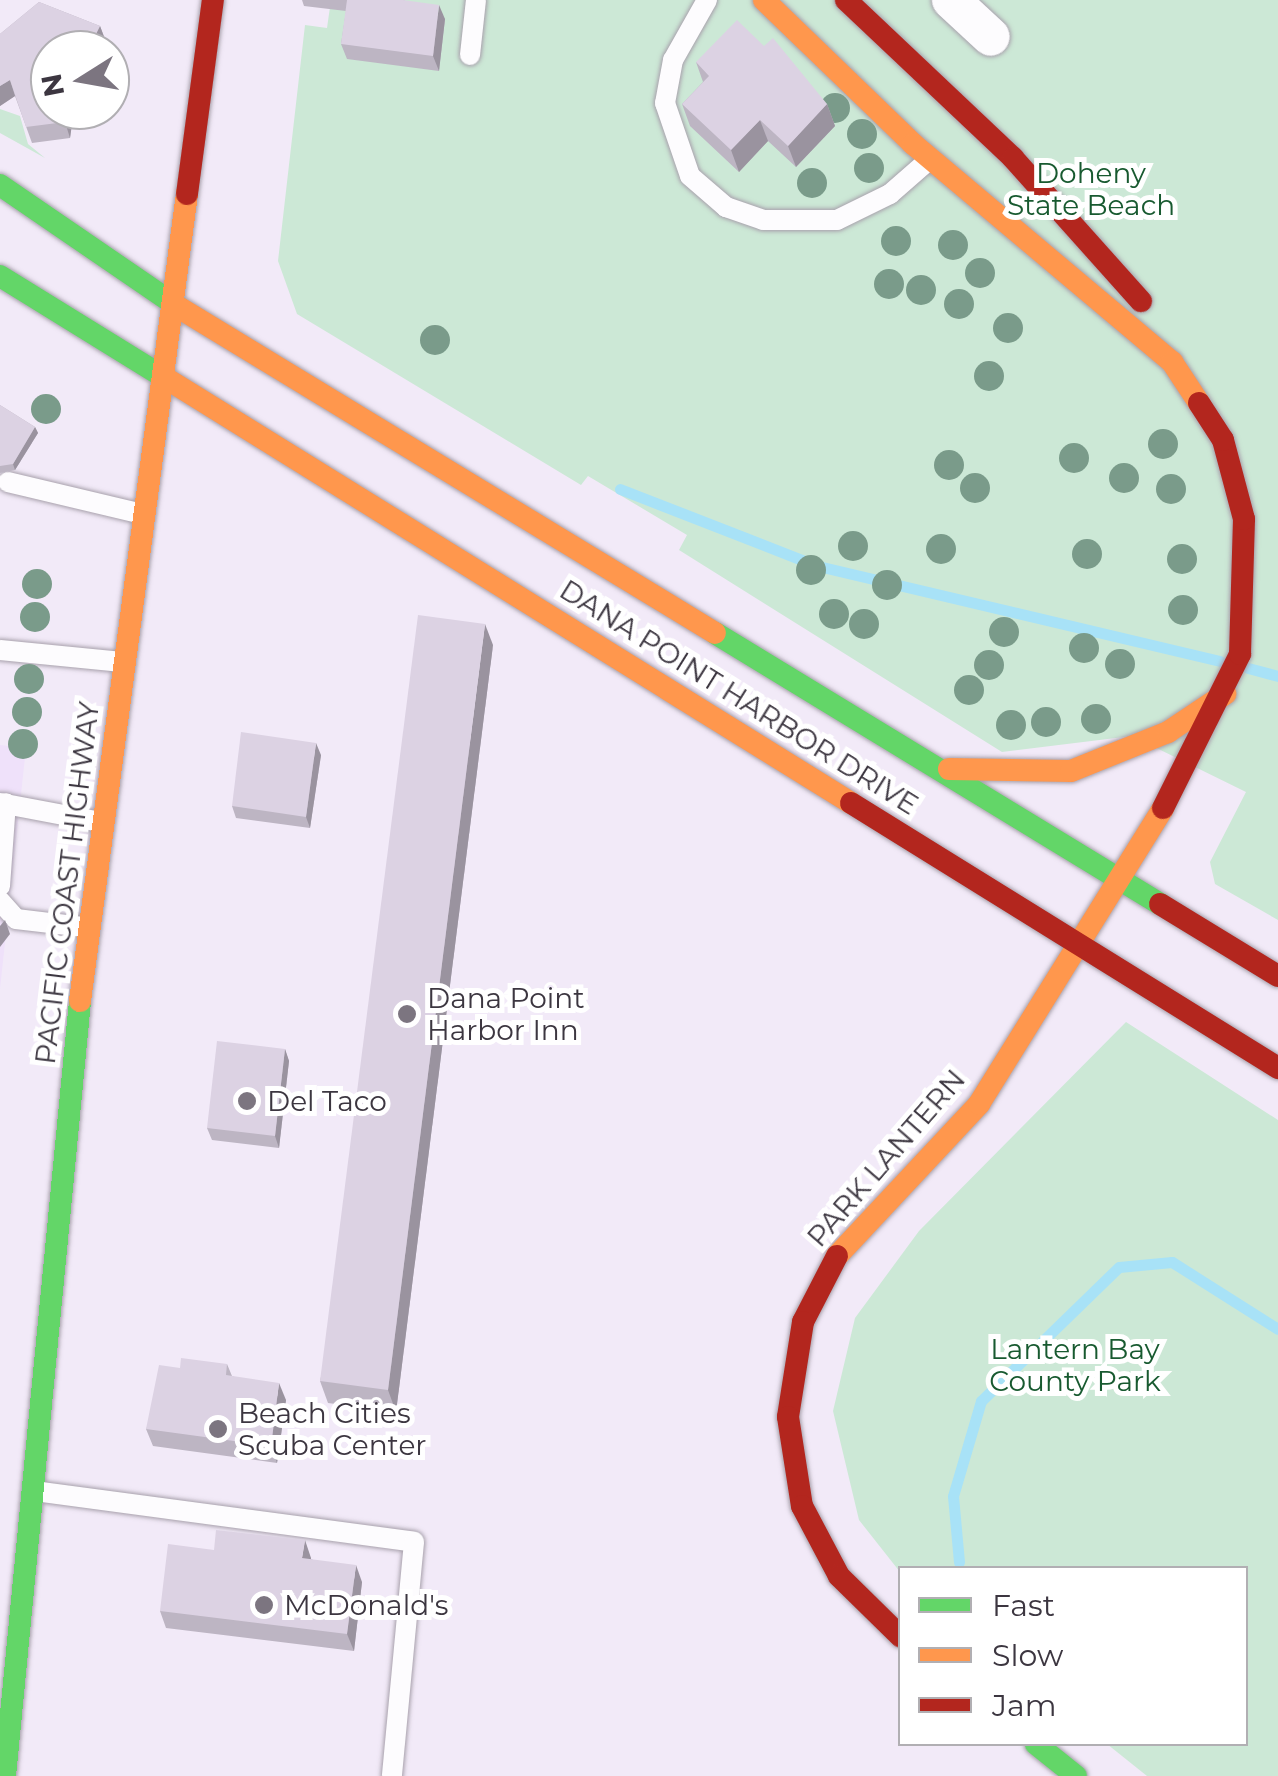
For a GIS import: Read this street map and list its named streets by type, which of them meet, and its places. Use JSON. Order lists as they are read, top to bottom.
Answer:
{
  "streets": {
    "main road": ["DANA POINT HARBOR DRIVE", "PACIFIC COAST HIGHWAY", "PARK LANTERN"]
  },
  "crossings": [
    ["DANA POINT HARBOR DRIVE", "PACIFIC COAST HIGHWAY"],
    ["DANA POINT HARBOR DRIVE", "PARK LANTERN"]
  ],
  "parks": ["Doheny State Beach", "Lantern Bay County Park"],
  "places": [
    "Dana Point Harbor Inn",
    "Del Taco",
    "Beach Cities Scuba Center",
    "McDonald's"
  ],
  "legend": ["Fast", "Slow", "Jam"],
  "north": "left"
}
